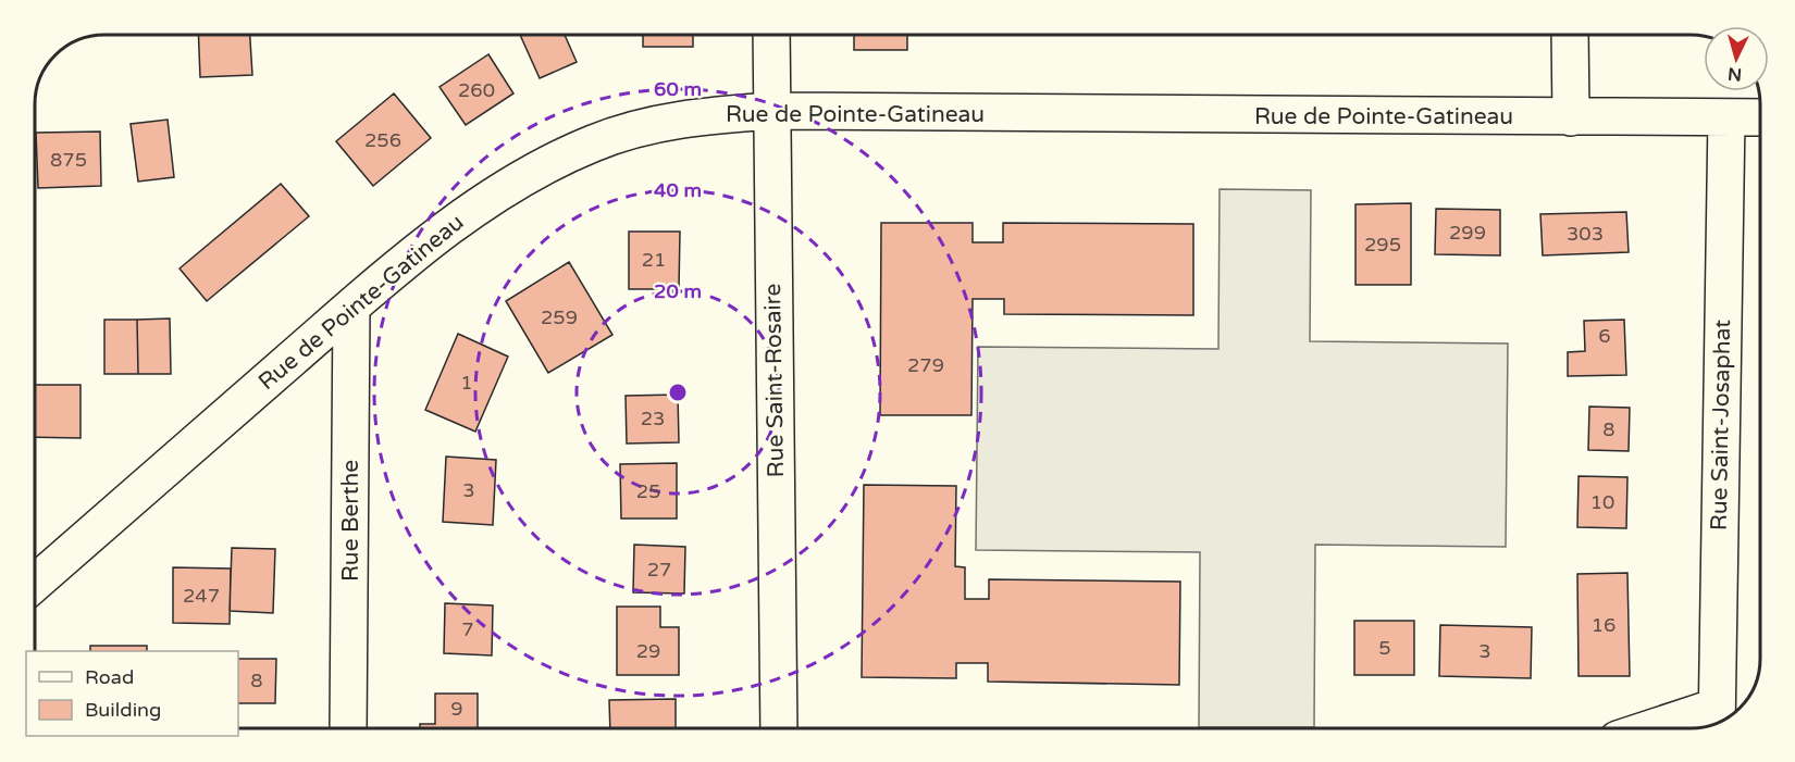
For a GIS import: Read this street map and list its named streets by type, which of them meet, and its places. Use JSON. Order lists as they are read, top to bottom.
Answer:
{
  "streets": {
    "street": [
      "Rue de Pointe-Gatineau",
      "Rue Saint-Rosaire",
      "Rue Saint-Josaphat",
      "Rue Berthe"
    ]
  },
  "crossings": [
    ["Rue de Pointe-Gatineau", "Rue Saint-Rosaire"],
    ["Rue de Pointe-Gatineau", "Rue Saint-Josaphat"],
    ["Rue de Pointe-Gatineau", "Rue Berthe"]
  ],
  "house_numbers": [
    "260",
    "256",
    "875",
    "299",
    "303",
    "295",
    "21",
    "259",
    "6",
    "279",
    "1",
    "23",
    "8",
    "3",
    "25",
    "10",
    "27",
    "247",
    "16",
    "7",
    "5",
    "29",
    "3",
    "8",
    "9"
  ],
  "legend": ["Road", "Building"],
  "north": "bottom",
  "rings": ["60 m", "40 m", "20 m"]
}
